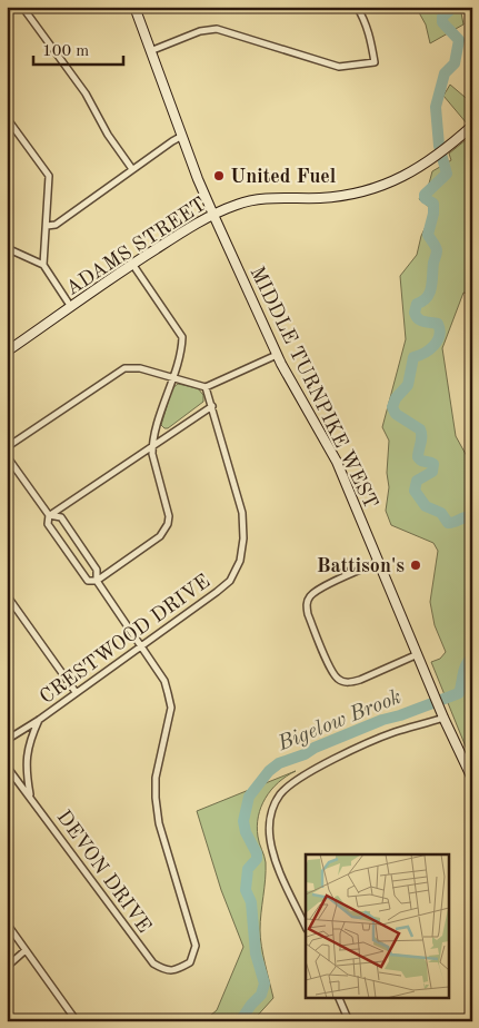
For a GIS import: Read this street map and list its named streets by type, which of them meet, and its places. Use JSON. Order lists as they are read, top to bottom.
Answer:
{
  "streets": {
    "main road": ["ADAMS STREET", "MIDDLE TURNPIKE WEST"],
    "street": ["CRESTWOOD DRIVE", "DEVON DRIVE"]
  },
  "crossings": [
    ["ADAMS STREET", "MIDDLE TURNPIKE WEST"],
    ["CRESTWOOD DRIVE", "DEVON DRIVE"]
  ],
  "water": ["Bigelow Brook"],
  "places": ["United Fuel", "Battison's"],
  "scale_bar": "100 m"
}
